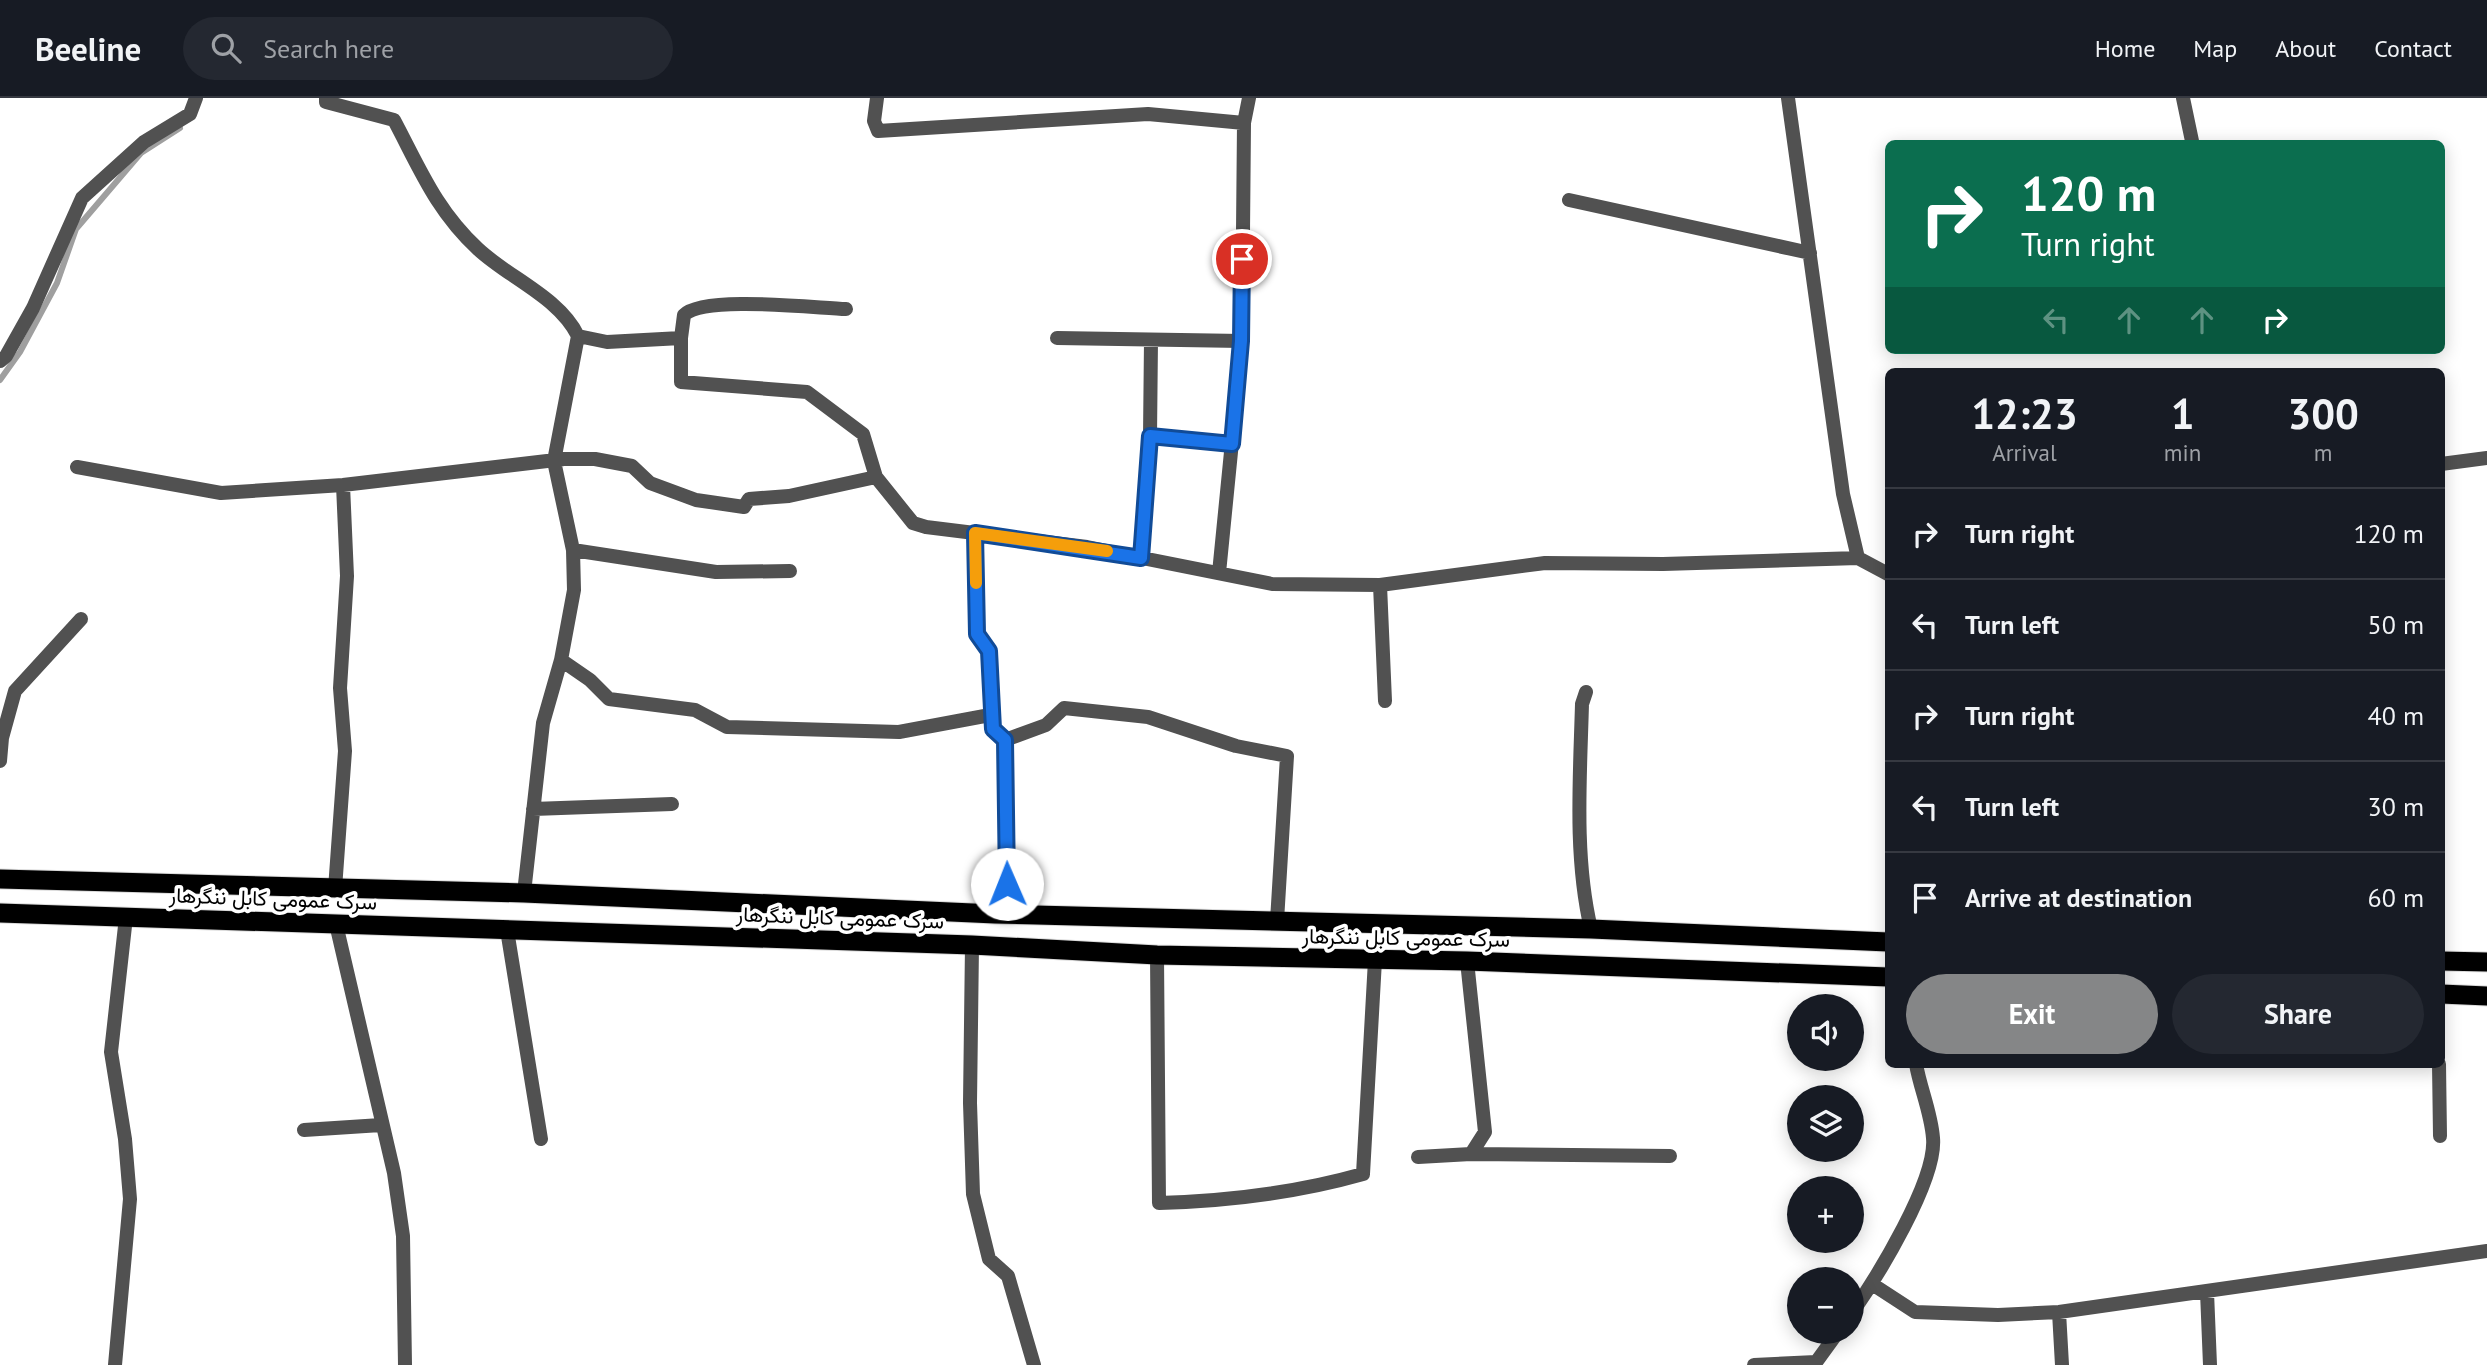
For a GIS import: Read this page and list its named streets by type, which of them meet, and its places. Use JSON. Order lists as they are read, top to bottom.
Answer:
{
  "streets": {
    "highway": ["سرک عمومی کابل ننگرهار"]
  },
  "page": {
    "header": "Beeline",
    "search": "Search here",
    "nav": [
      "Home",
      "Map",
      "About",
      "Contact"
    ],
    "turn": ["120 m", "Turn right"],
    "eta": [
      "12:23",
      "Arrival",
      "1",
      "min",
      "300",
      "m"
    ],
    "list": [
      {
        "name": "Turn right",
        "value": "120 m"
      },
      {
        "name": "Turn left",
        "value": "50 m"
      },
      {
        "name": "Turn right",
        "value": "40 m"
      },
      {
        "name": "Turn left",
        "value": "30 m"
      },
      {
        "name": "Arrive at destination",
        "value": "60 m"
      }
    ],
    "buttons": ["Exit", "Share"],
    "map_buttons": ["+", "−"]
  }
}
